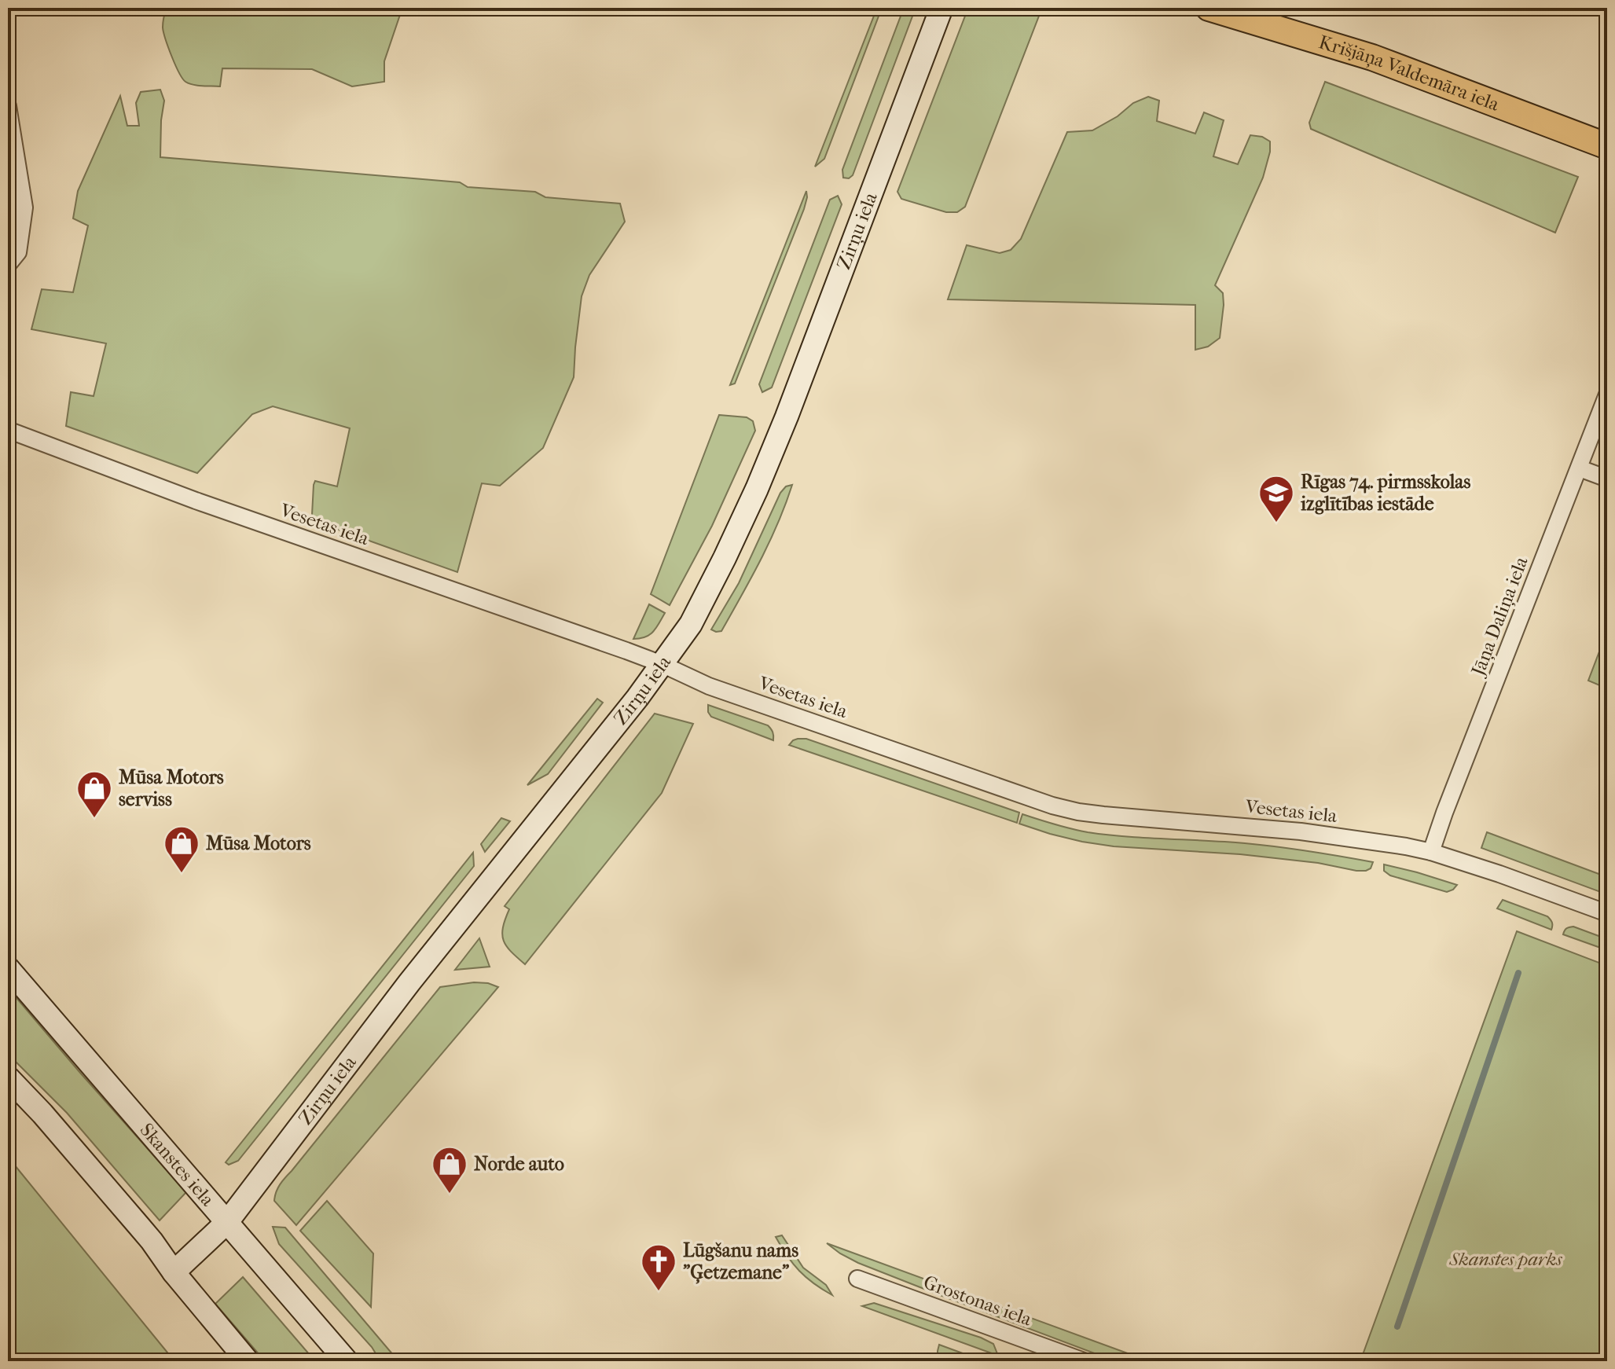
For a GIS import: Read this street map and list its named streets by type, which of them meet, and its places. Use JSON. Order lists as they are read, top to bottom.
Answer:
{
  "streets": {
    "main road": ["Krišjāņa Valdemāra iela", "Zirņu iela", "Skanstes iela"],
    "street": ["Vesetas iela", "Jāņa Daliņa iela", "Grostonas iela"]
  },
  "crossings": [
    ["Zirņu iela", "Vesetas iela"],
    ["Zirņu iela", "Skanstes iela"],
    ["Vesetas iela", "Jāņa Daliņa iela"]
  ],
  "parks": ["Skanstes parks"],
  "places": {
    "school or university": ["Rīgas 74. pirmsskolas izglītības iestāde"],
    "shop": ["Mūsa Motors serviss", "Mūsa Motors", "Norde auto"],
    "church": ["Lūgšanu nams \"Ģetzemane\""]
  }
}
